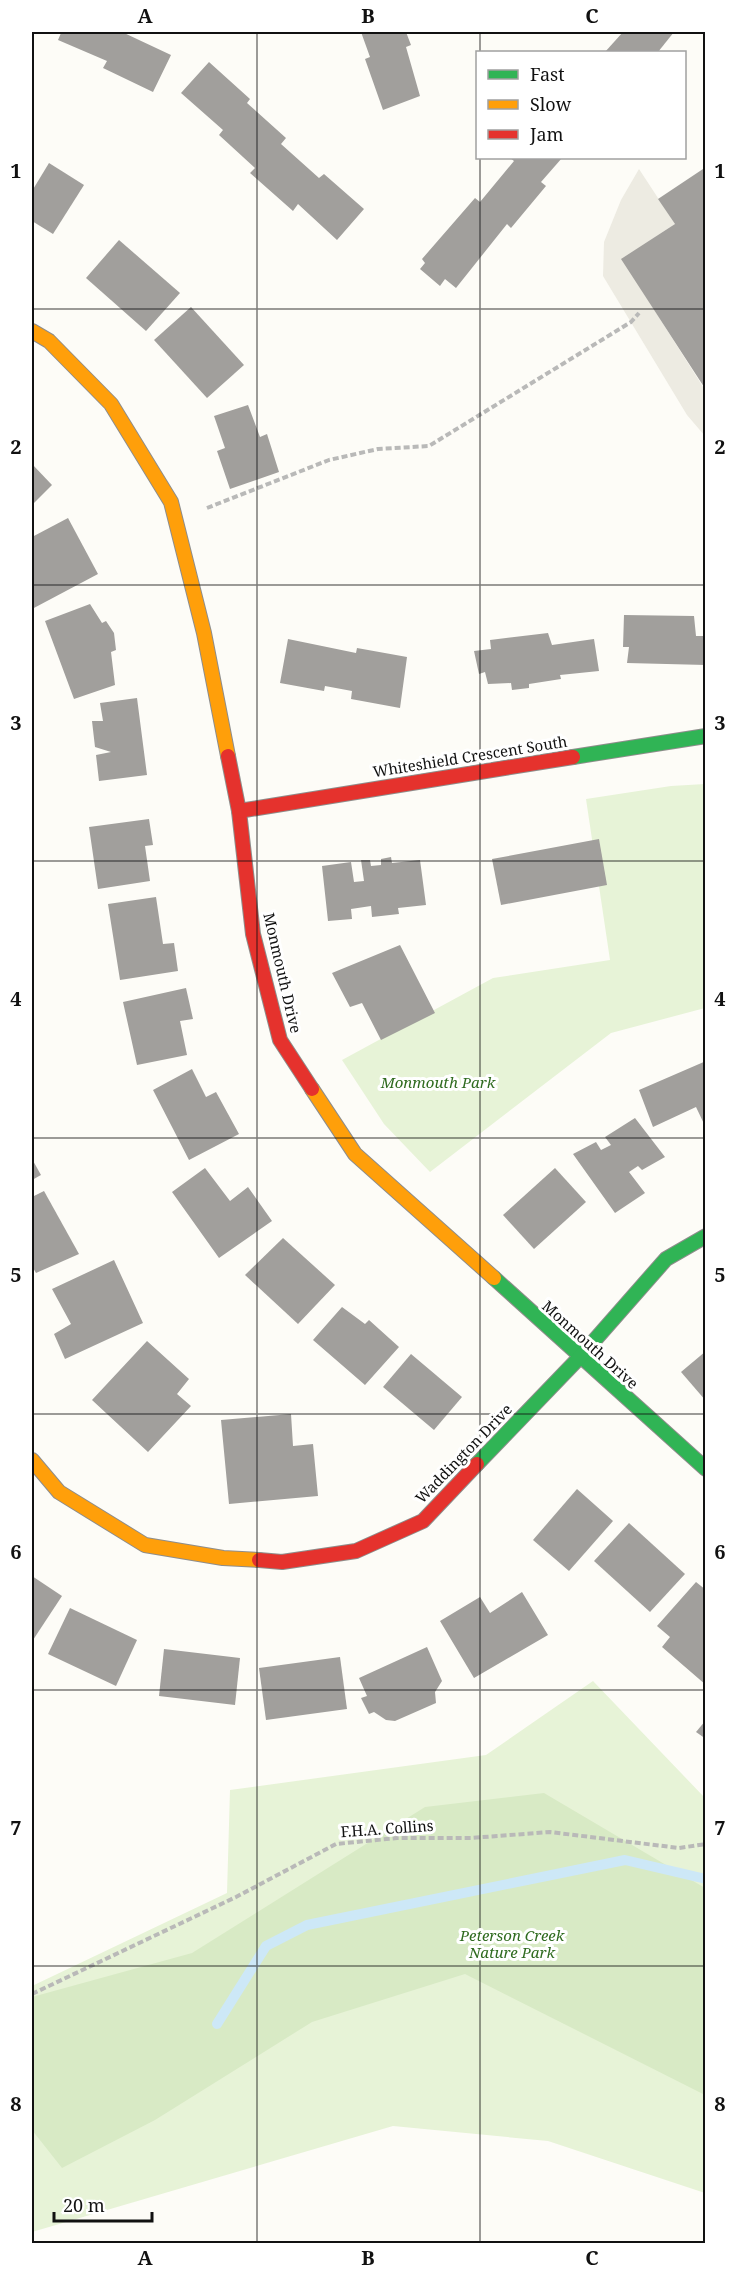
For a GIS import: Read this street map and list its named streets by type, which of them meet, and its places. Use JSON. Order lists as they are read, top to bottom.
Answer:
{
  "streets": {
    "street": ["Whiteshield Crescent South", "Monmouth Drive", "Waddington Drive"],
    "path": ["F.H.A. Collins"]
  },
  "crossings": [
    ["Whiteshield Crescent South", "Monmouth Drive"],
    ["Monmouth Drive", "Waddington Drive"]
  ],
  "parks": ["Monmouth Park", "Peterson Creek Nature Park"],
  "legend": ["Fast", "Slow", "Jam"],
  "scale_bar": "20 m",
  "grid": {
    "columns": ["A", "B", "C"],
    "rows": [
      "1",
      "2",
      "3",
      "4",
      "5",
      "6",
      "7",
      "8"
    ]
  }
}
